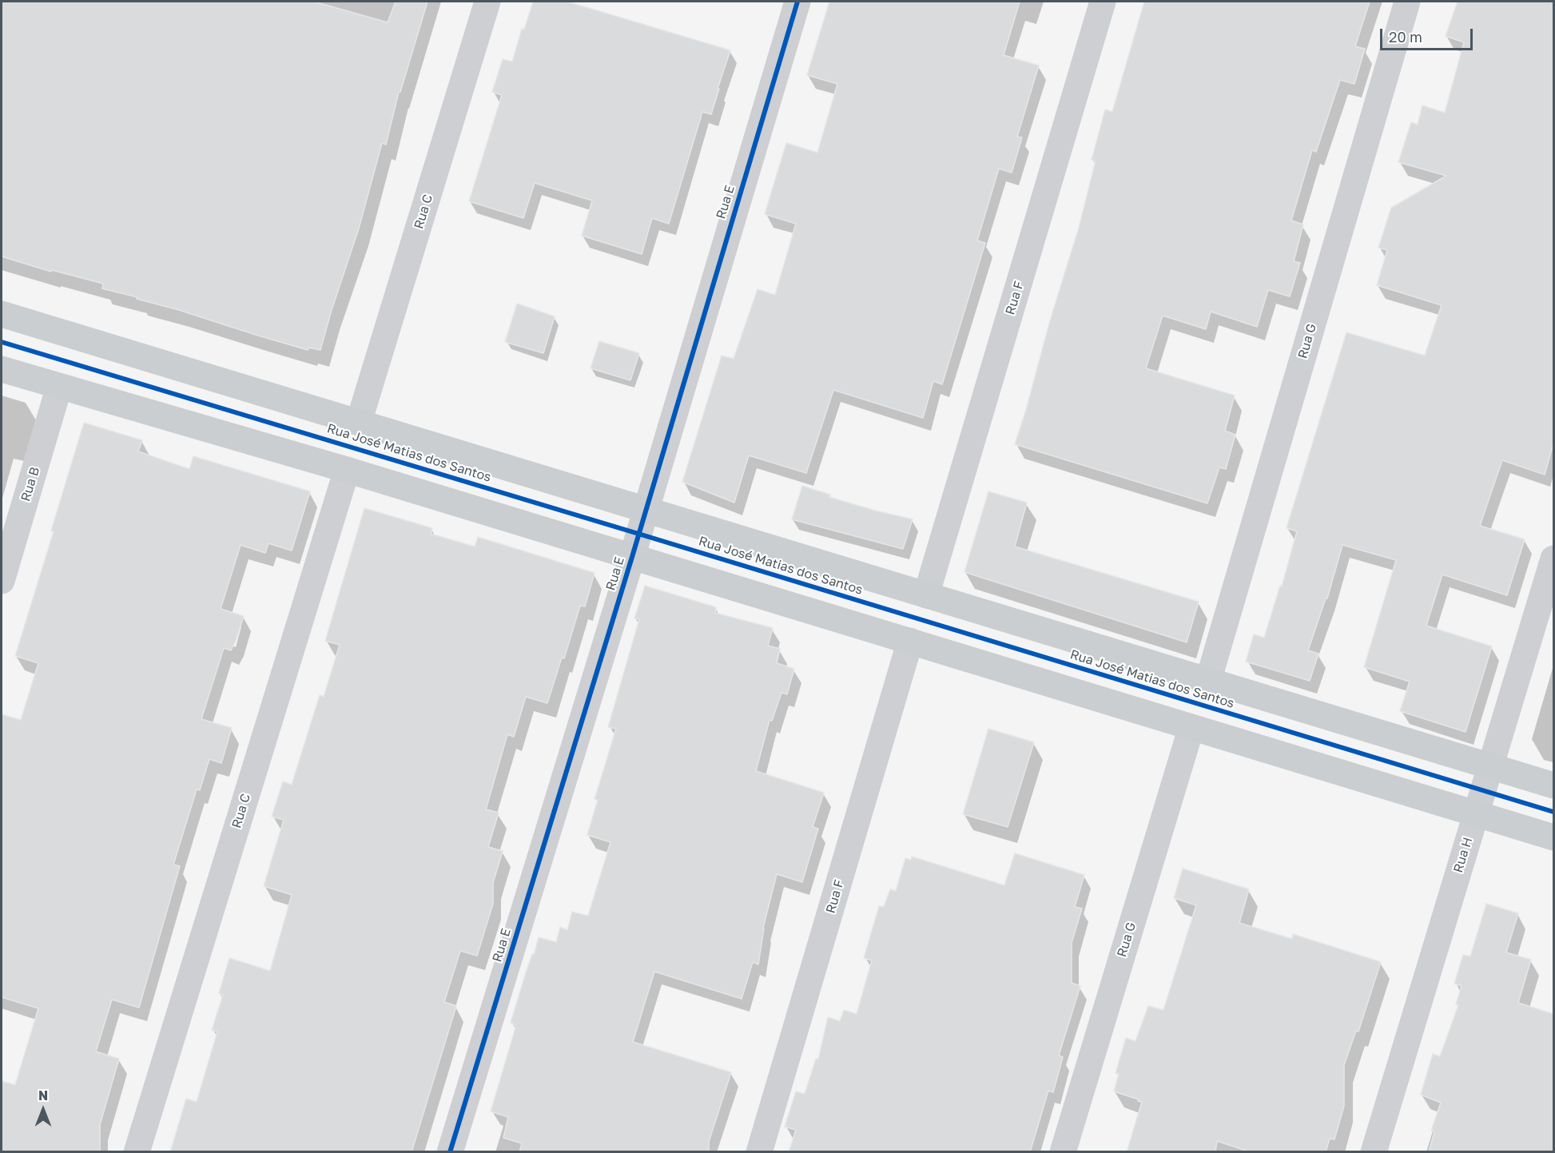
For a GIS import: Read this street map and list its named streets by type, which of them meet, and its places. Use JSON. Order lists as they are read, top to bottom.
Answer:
{
  "streets": {
    "main road": ["Rua José Matias dos Santos"],
    "street": [
      "Rua E",
      "Rua C",
      "Rua F",
      "Rua G",
      "Rua B",
      "Rua H"
    ]
  },
  "crossings": [
    ["Rua E", "Rua José Matias dos Santos"],
    ["Rua C", "Rua José Matias dos Santos"],
    ["Rua F", "Rua José Matias dos Santos"],
    ["Rua G", "Rua José Matias dos Santos"],
    ["Rua José Matias dos Santos", "Rua H"]
  ],
  "scale_bar": "20 m",
  "north": "top"
}
